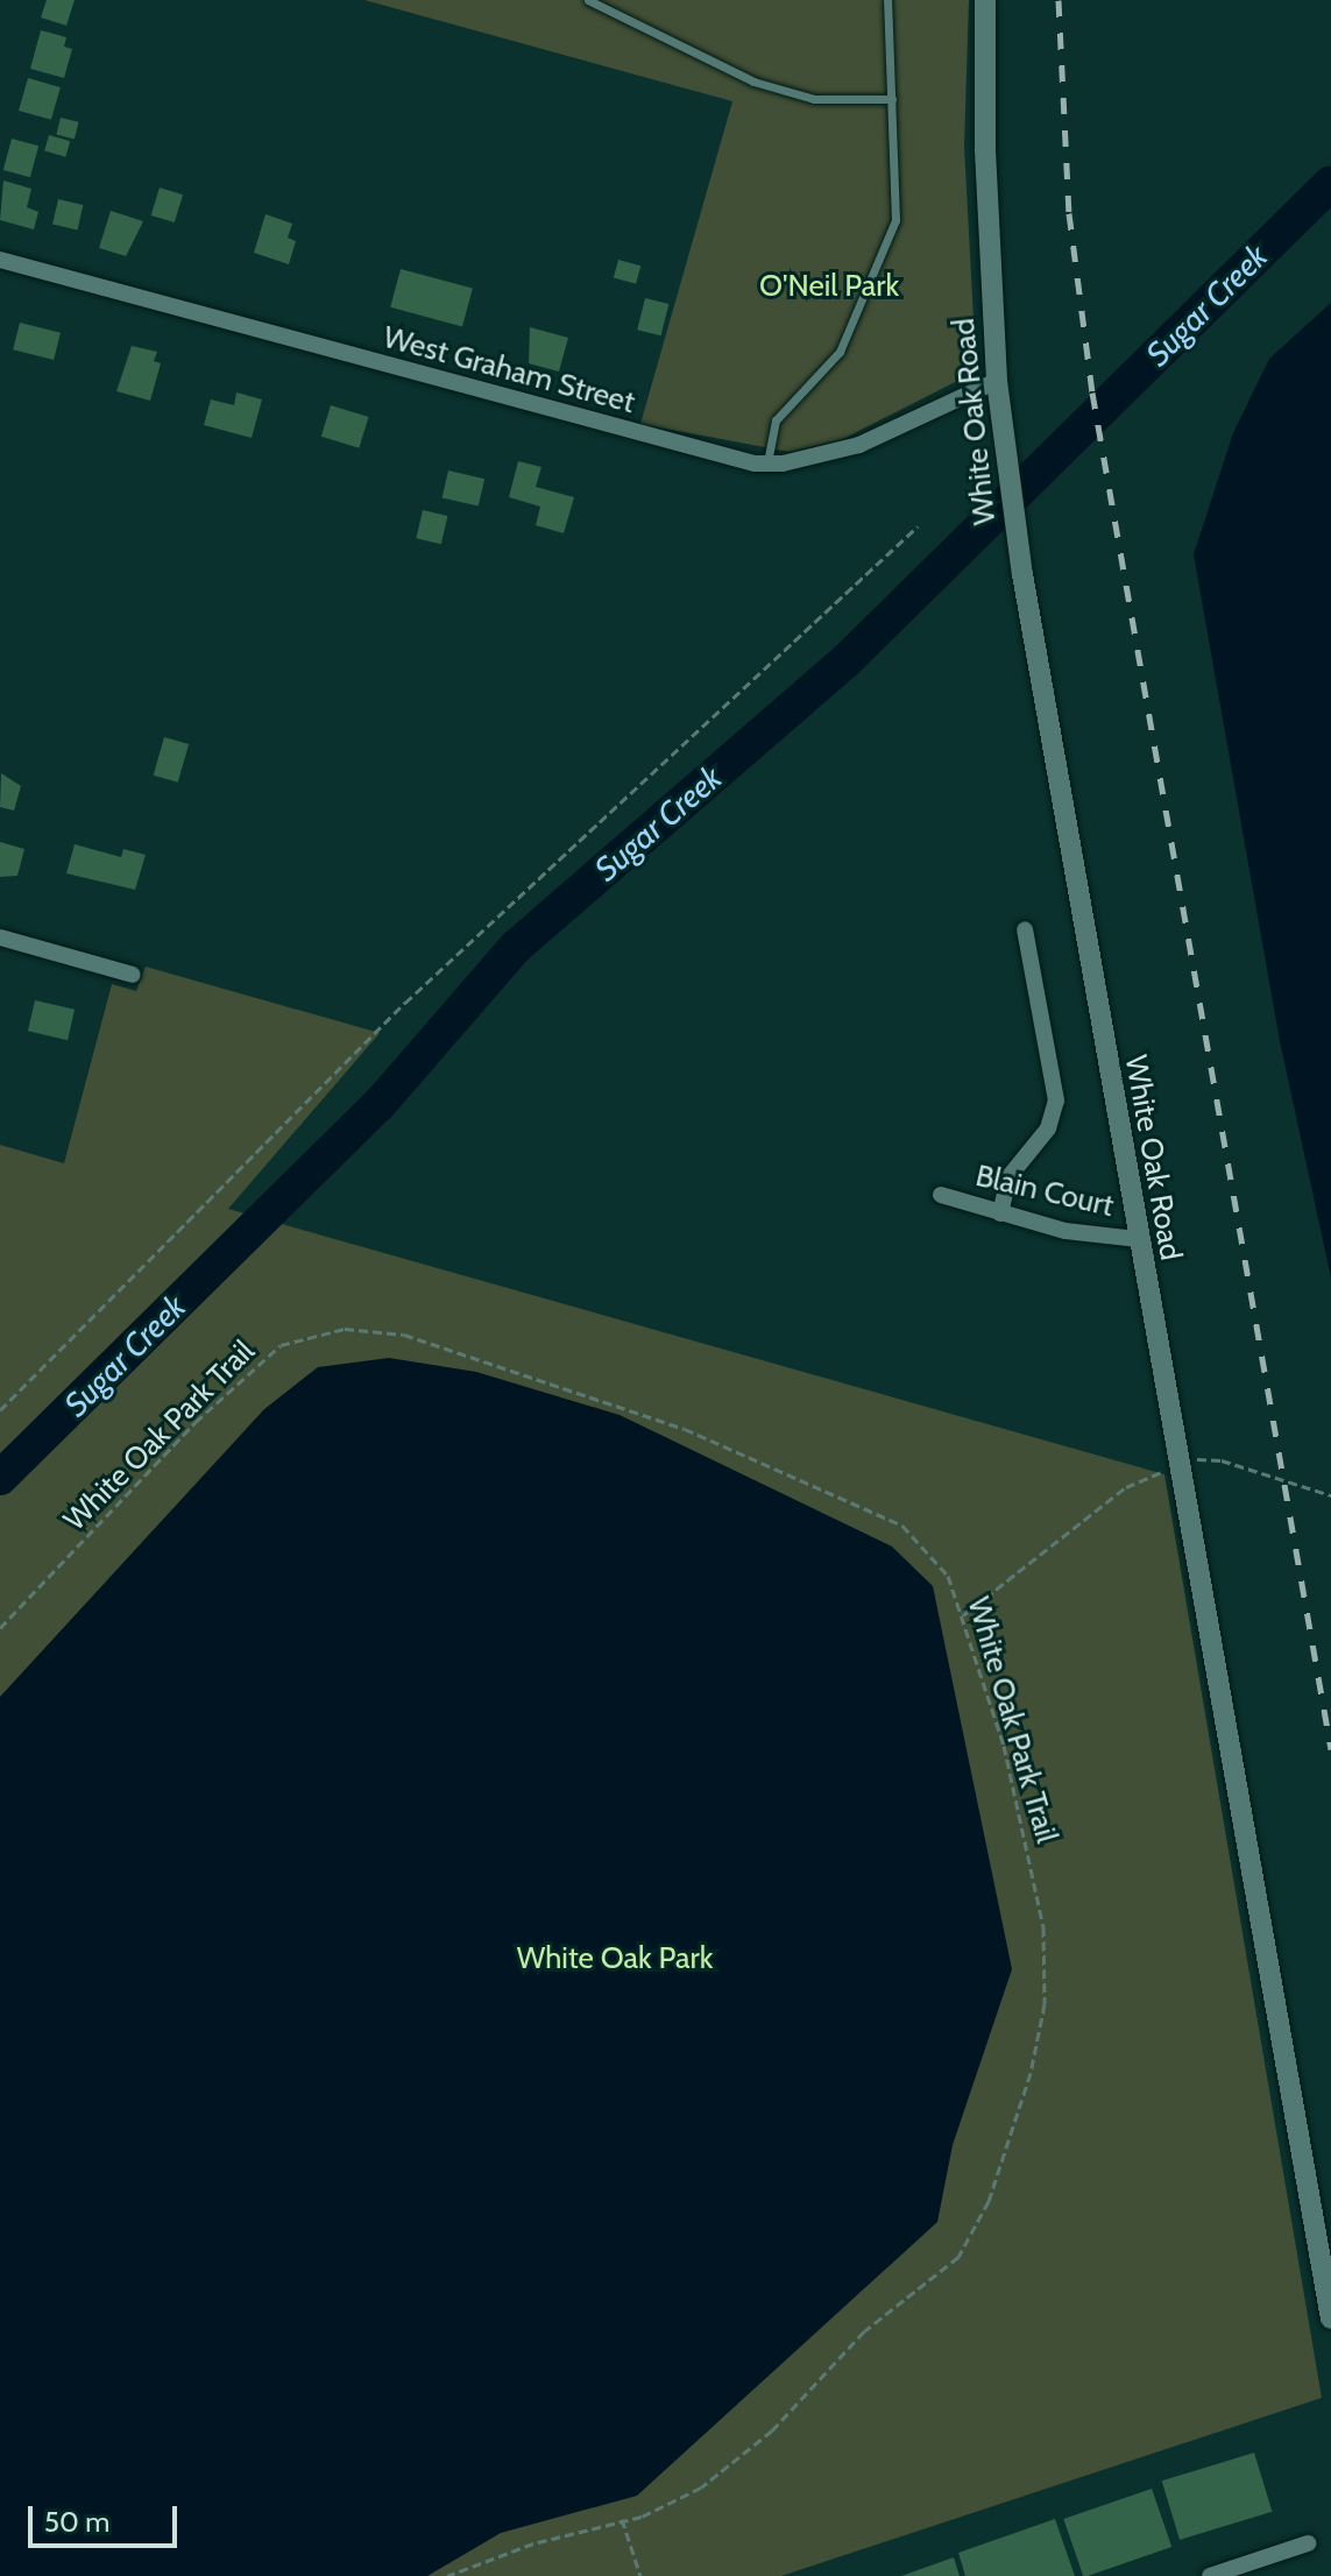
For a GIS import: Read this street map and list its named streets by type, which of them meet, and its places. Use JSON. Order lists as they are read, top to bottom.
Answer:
{
  "streets": {
    "street": ["West Graham Street", "White Oak Road", "Blain Court"],
    "path": ["White Oak Park Trail"]
  },
  "crossings": [
    ["West Graham Street", "White Oak Road"],
    ["White Oak Road", "Blain Court"]
  ],
  "water": ["Sugar Creek"],
  "parks": ["O'Neil Park", "White Oak Park"],
  "scale_bar": "50 m"
}
